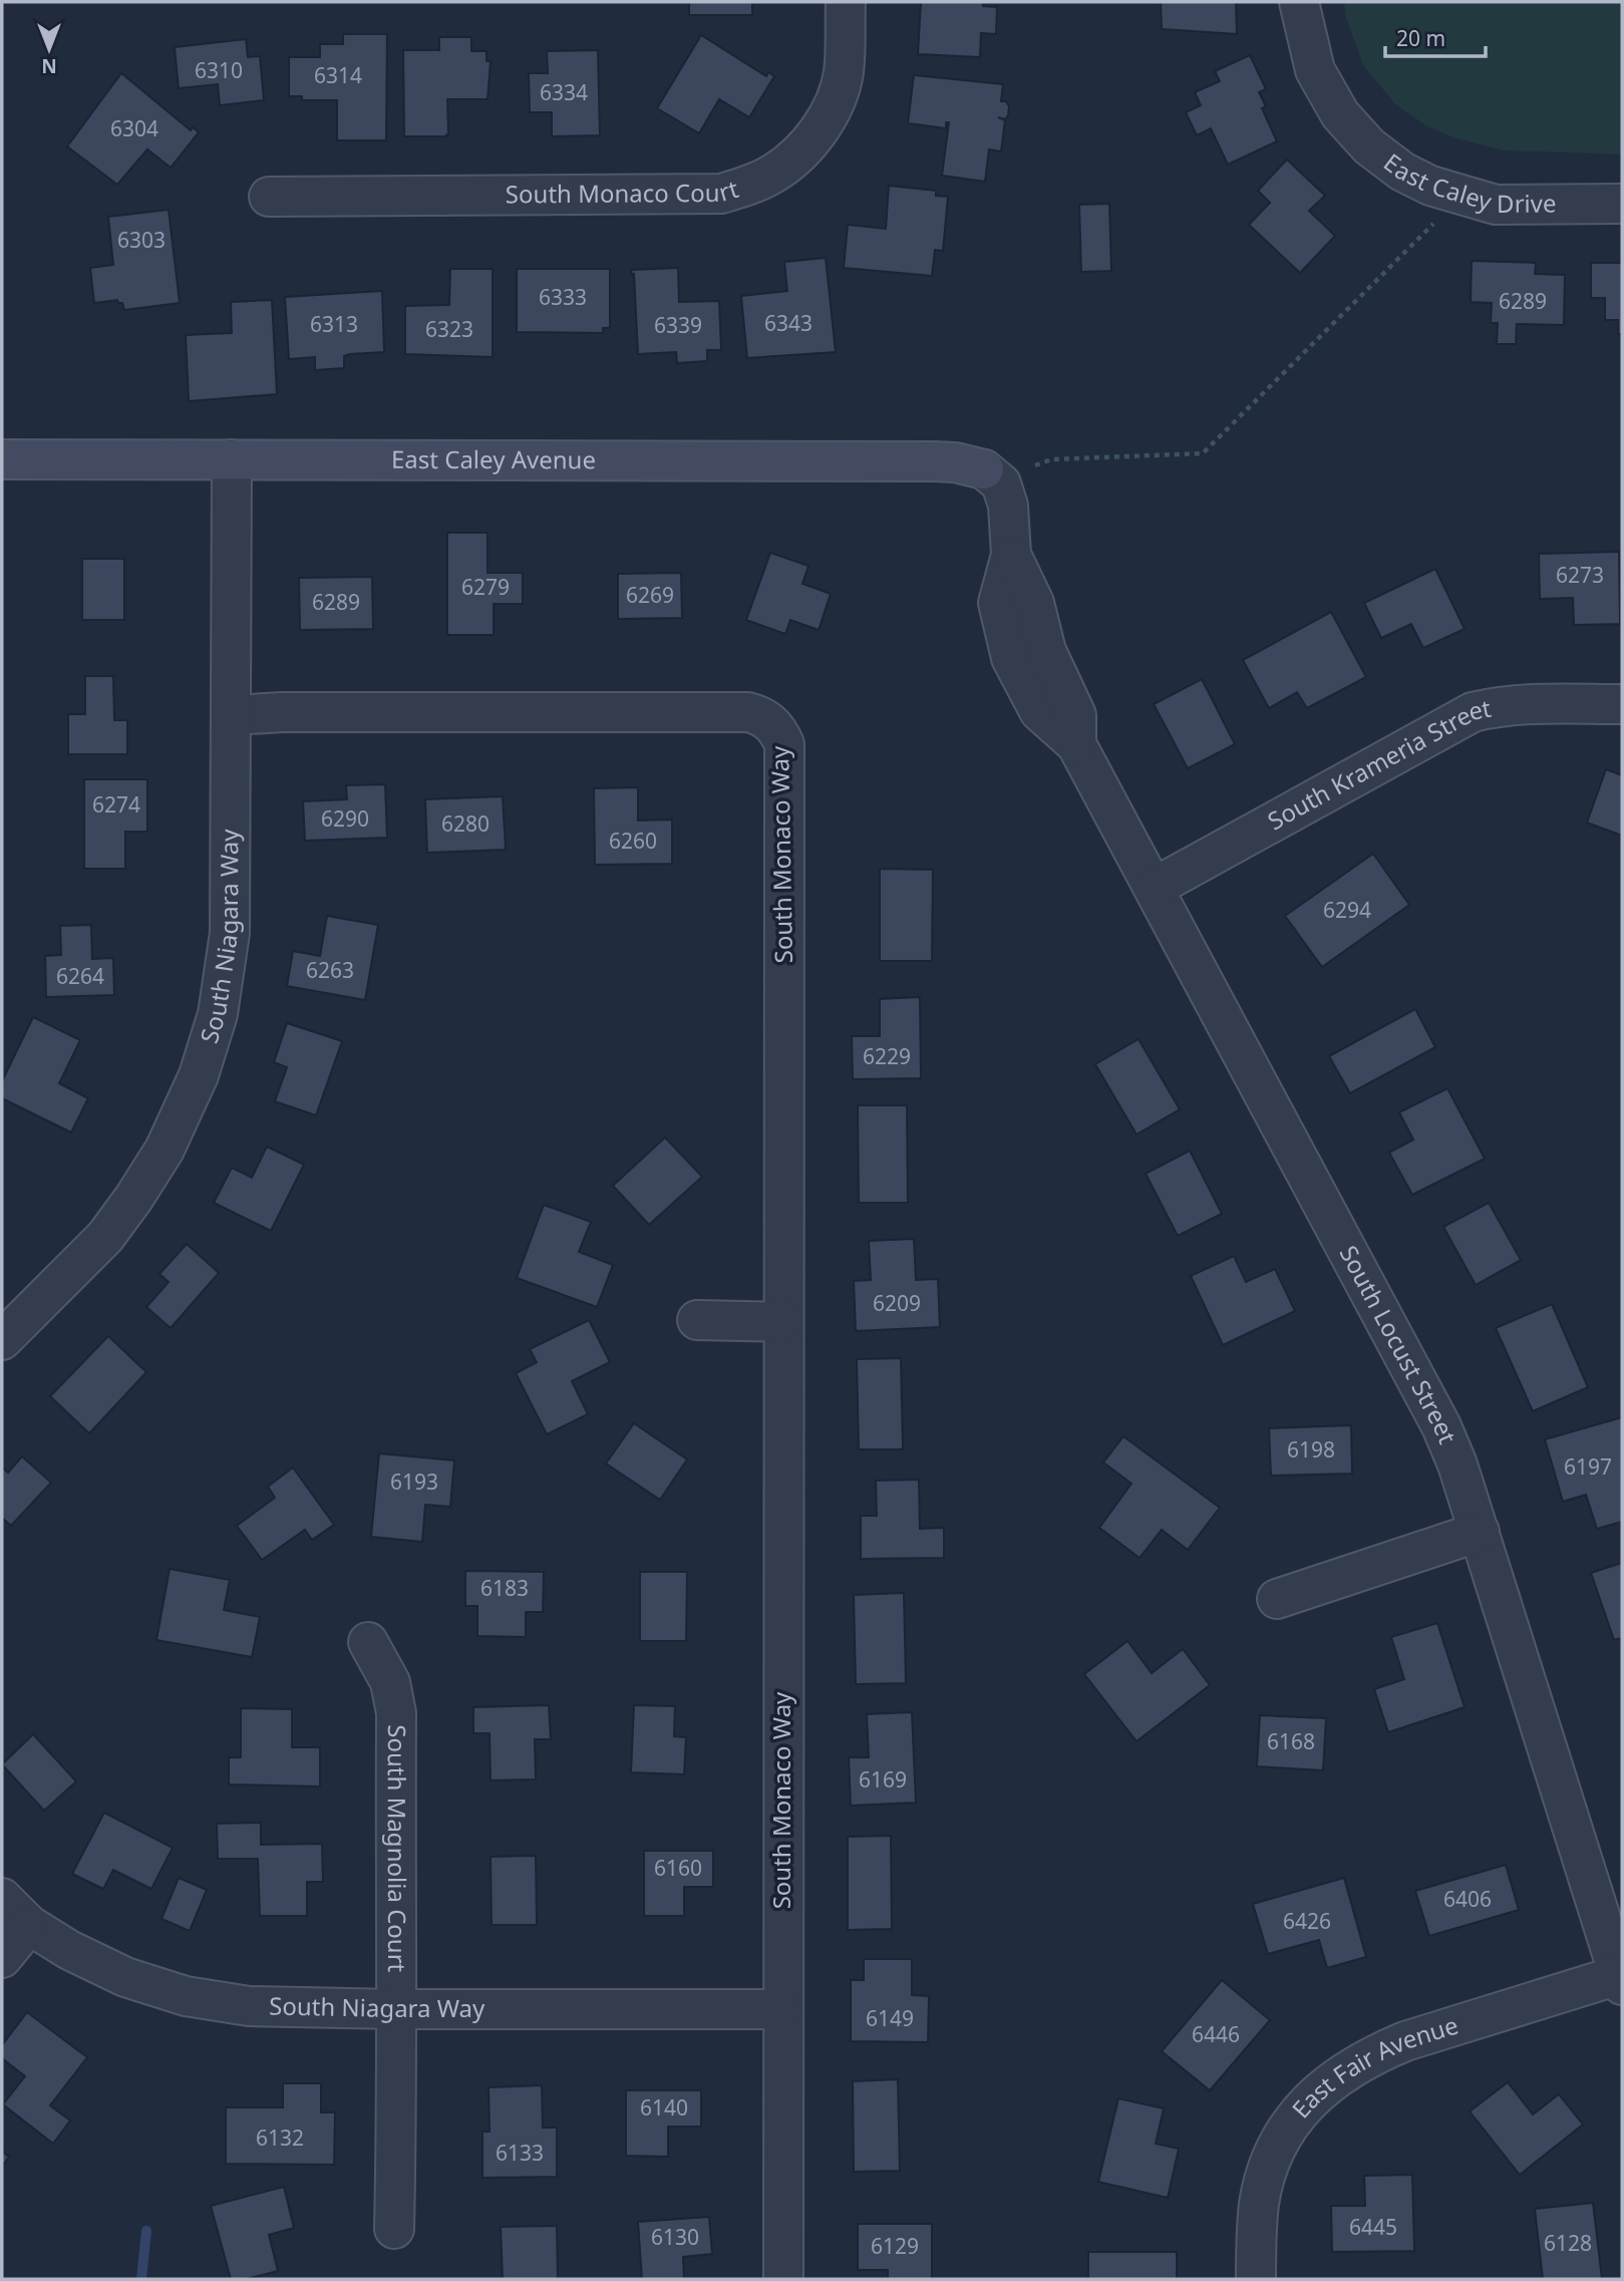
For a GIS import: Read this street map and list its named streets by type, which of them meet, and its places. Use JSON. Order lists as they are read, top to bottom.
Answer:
{
  "streets": {
    "street": [
      "East Caley Drive",
      "South Monaco Court",
      "East Caley Avenue",
      "South Krameria Street",
      "South Monaco Way",
      "South Niagara Way",
      "South Locust Street",
      "South Magnolia Court",
      "East Fair Avenue"
    ]
  },
  "crossings": [
    ["East Caley Avenue", "South Niagara Way"],
    ["East Caley Avenue", "South Locust Street"],
    ["South Krameria Street", "South Locust Street"],
    ["South Monaco Way", "South Niagara Way"],
    ["South Niagara Way", "South Magnolia Court"],
    ["South Locust Street", "East Fair Avenue"]
  ],
  "house_numbers": [
    "6310",
    "6314",
    "6334",
    "6304",
    "6303",
    "6333",
    "6289",
    "6343",
    "6313",
    "6339",
    "6323",
    "6273",
    "6279",
    "6269",
    "6289",
    "6274",
    "6290",
    "6280",
    "6260",
    "6294",
    "6263",
    "6264",
    "6229",
    "6209",
    "6198",
    "6197",
    "6193",
    "6183",
    "6168",
    "6169",
    "6160",
    "6406",
    "6426",
    "6149",
    "6446",
    "6140",
    "6132",
    "6133",
    "6445",
    "6130",
    "6128",
    "6129"
  ],
  "scale_bar": "20 m",
  "north": "bottom"
}
